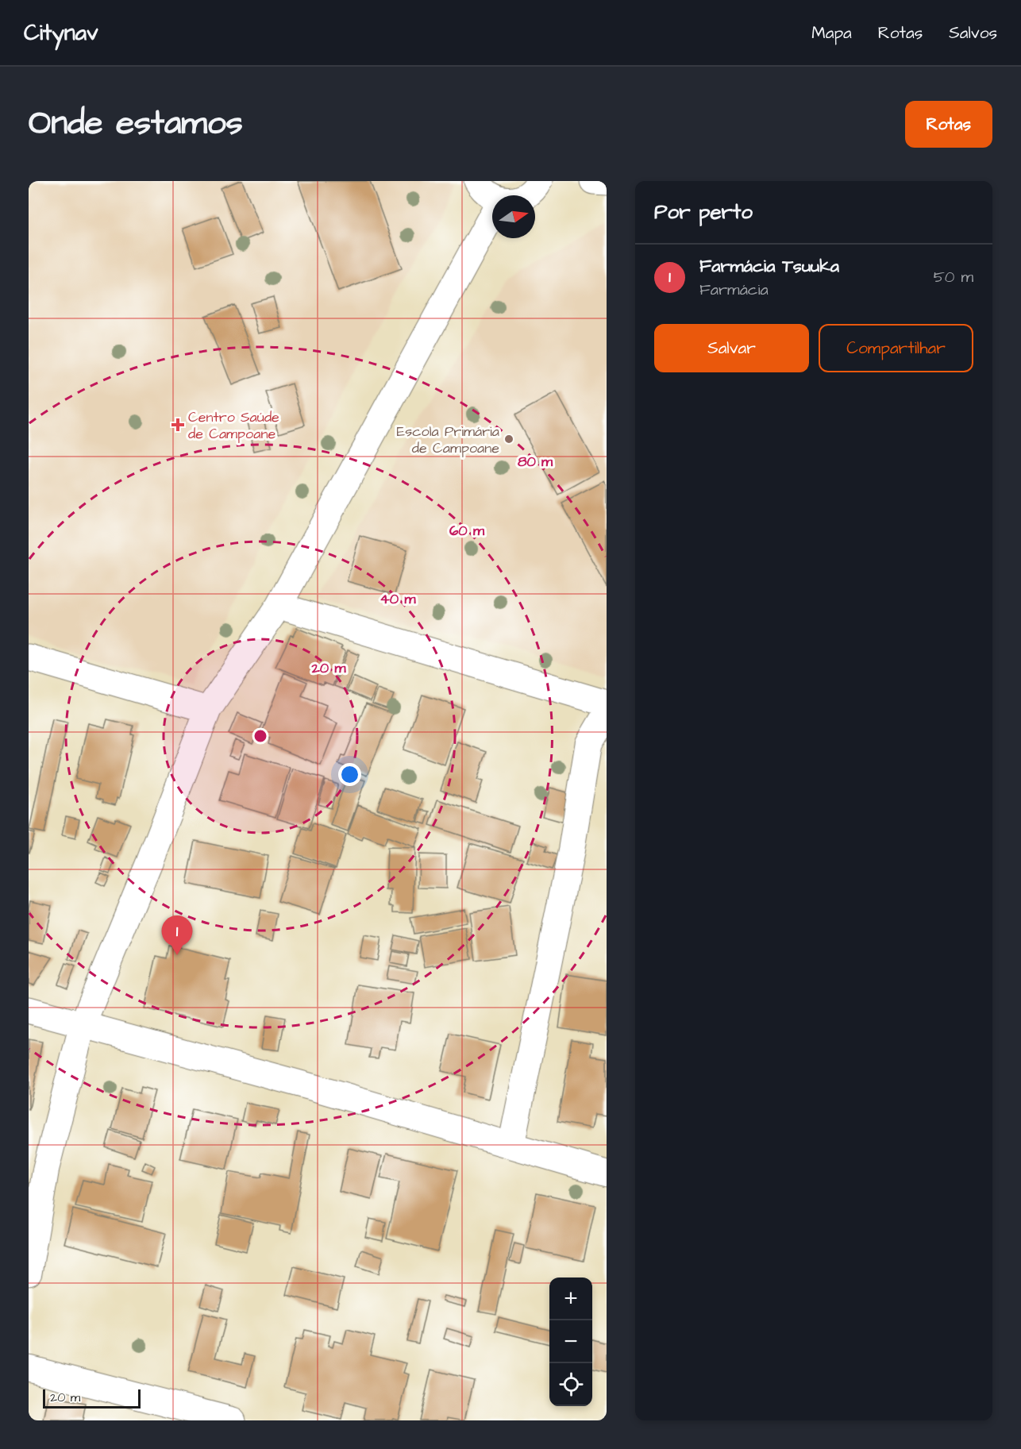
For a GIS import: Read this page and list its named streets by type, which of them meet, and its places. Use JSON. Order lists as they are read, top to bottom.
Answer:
{
  "places": {
    "health": ["Centro Saúde de Campoane"],
    "other": ["Escola Primária de Campoane"]
  },
  "scale_bar": "20 m",
  "north": "right",
  "page": {
    "header": "Citynav",
    "nav": ["Mapa", "Rotas", "Salvos"],
    "title": "Onde estamos",
    "buttons": [
      "Rotas",
      ["Salvar", "Compartilhar"]
    ],
    "heading": "Por perto",
    "list": [
      {
        "mark": "1",
        "name": "Farmácia Tsuuka",
        "note": "Farmácia",
        "value": "50 m"
      }
    ],
    "pins": "1",
    "map_buttons": ["+", "−"],
    "scale": "20 m"
  },
  "rings": [
    "80 m",
    "60 m",
    "40 m",
    "20 m"
  ]
}
